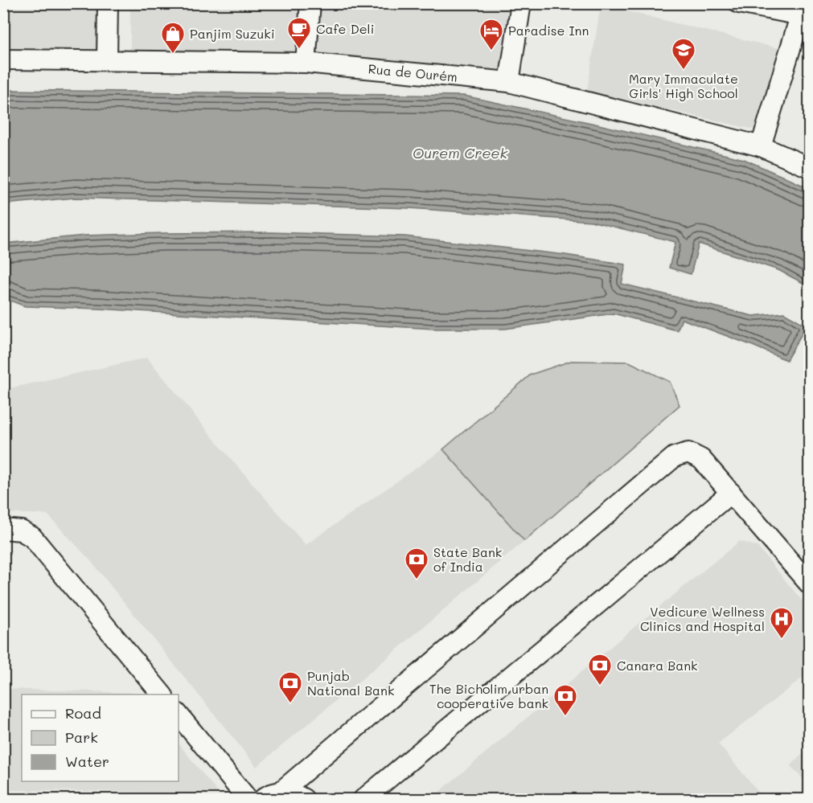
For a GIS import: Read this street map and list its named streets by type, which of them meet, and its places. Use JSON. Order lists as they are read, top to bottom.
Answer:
{
  "streets": {
    "street": ["Rua de Ourém"]
  },
  "water": ["Ourem Creek"],
  "places": {
    "cafe": ["Cafe Deli"],
    "hotel": ["Paradise Inn"],
    "shop": ["Panjim Suzuki"],
    "school or university": ["Mary Immaculate Girls' High School"],
    "bank": [
      "State Bank of India",
      "Canara Bank",
      "Punjab National Bank",
      "The Bicholim urban cooperative bank"
    ],
    "hospital": ["Vedicure Wellness Clinics and Hospital"]
  },
  "legend": ["Road", "Park", "Water"]
}
